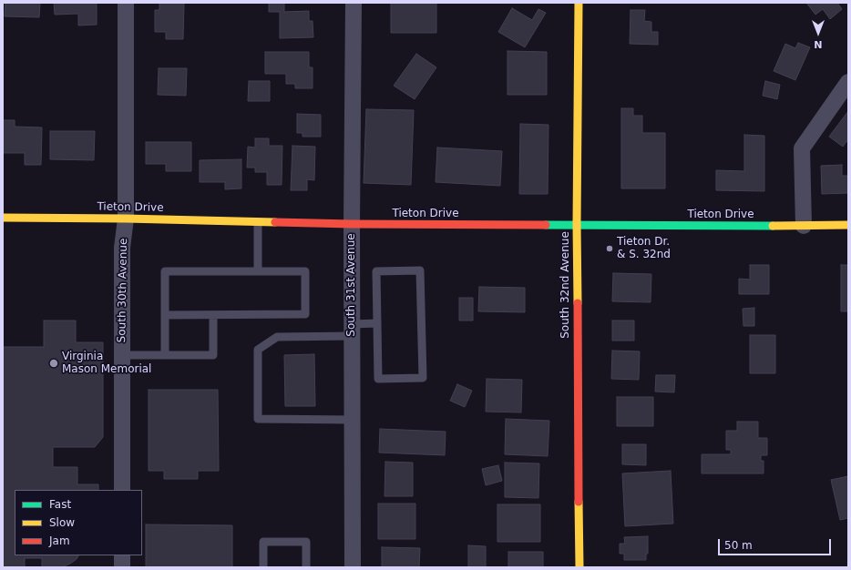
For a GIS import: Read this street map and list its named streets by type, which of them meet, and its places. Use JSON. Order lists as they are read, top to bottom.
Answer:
{
  "streets": {
    "main road": ["Tieton Drive", "South 32nd Avenue"],
    "street": ["South 31st Avenue", "South 30th Avenue"]
  },
  "crossings": [
    ["Tieton Drive", "South 31st Avenue"],
    ["Tieton Drive", "South 32nd Avenue"],
    ["Tieton Drive", "South 30th Avenue"]
  ],
  "places": ["Tieton Dr. & S. 32nd", "Virginia Mason Memorial"],
  "legend": ["Fast", "Slow", "Jam"],
  "scale_bar": "50 m",
  "north": "bottom"
}
